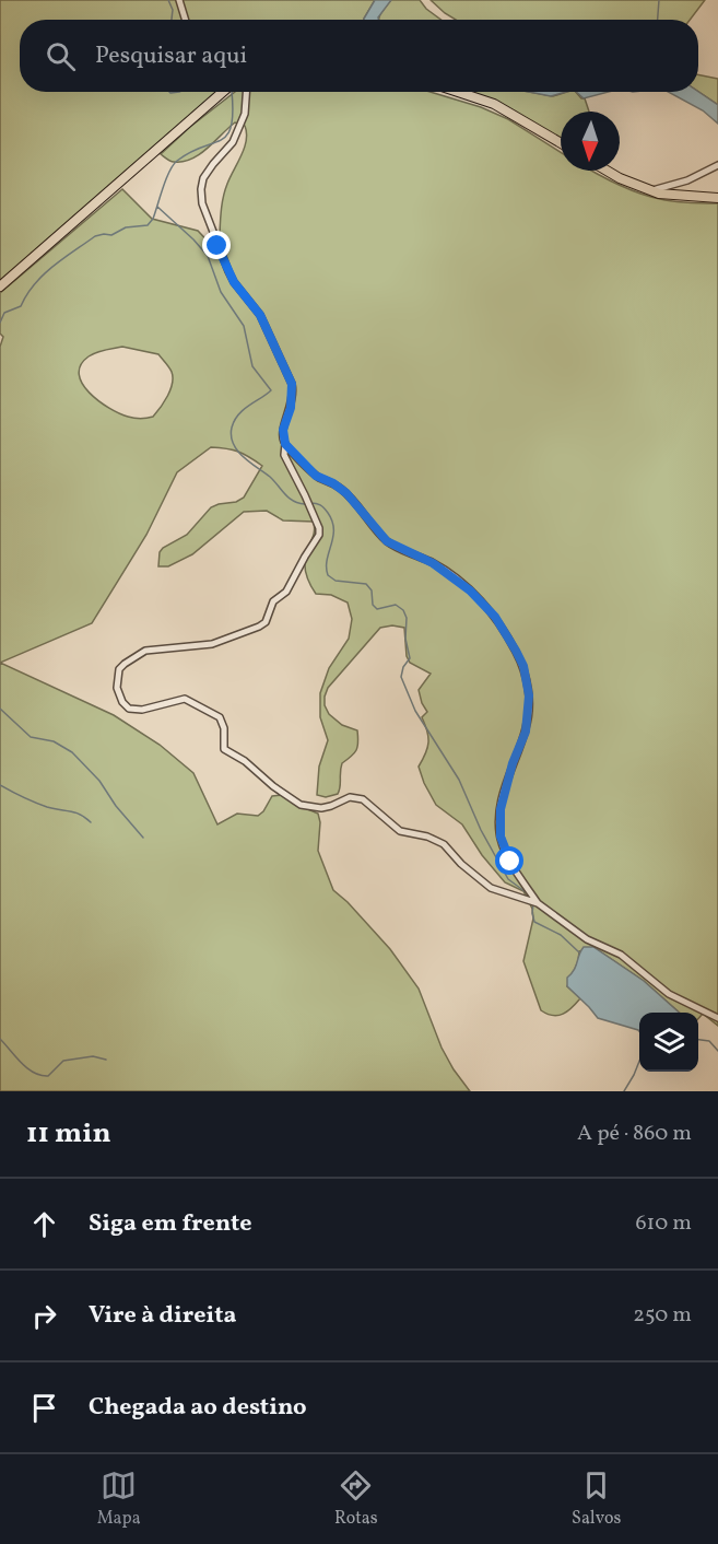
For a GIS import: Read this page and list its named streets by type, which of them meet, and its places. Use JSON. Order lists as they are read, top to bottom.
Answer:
{
  "north": "bottom",
  "page": {
    "search": "Pesquisar aqui",
    "heading": ["11 min", "A pé · 860 m"],
    "list": [
      ["Siga em frente", "610 m"],
      ["Vire à direita", "250 m"],
      "Chegada ao destino"
    ],
    "nav": ["Mapa", "Rotas", "Salvos"]
  }
}
